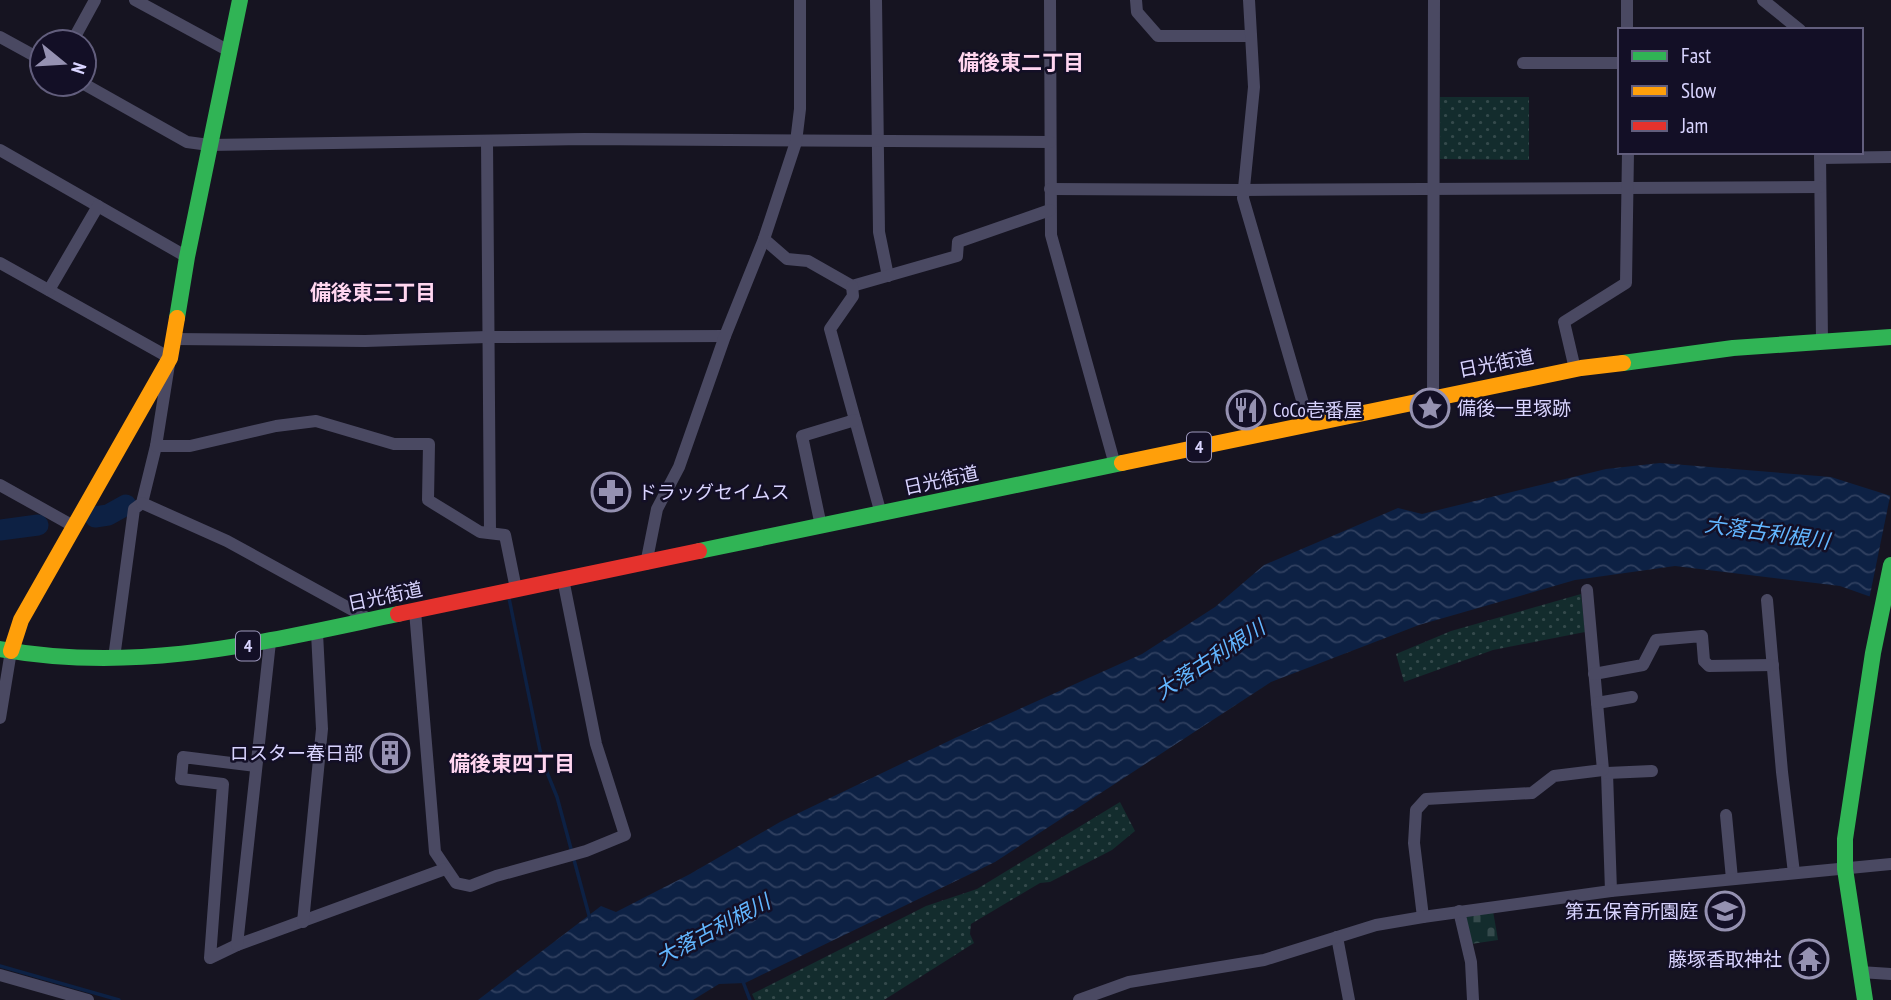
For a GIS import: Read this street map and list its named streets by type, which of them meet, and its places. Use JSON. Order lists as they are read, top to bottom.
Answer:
{
  "streets": {
    "main road": ["日光街道", "4"]
  },
  "districts": ["備後東二丁目", "備後東三丁目", "備後東四丁目"],
  "water": ["大落古利根川"],
  "places": {
    "place": ["備後一里塚跡"],
    "restaurant": ["CoCo壱番屋"],
    "pharmacy": ["ドラッグセイムス"],
    "building": ["ロスター春日部"],
    "school or university": ["第五保育所園庭"],
    "temple": ["藤塚香取神社"]
  },
  "legend": ["Fast", "Slow", "Jam"],
  "north": "right"
}
